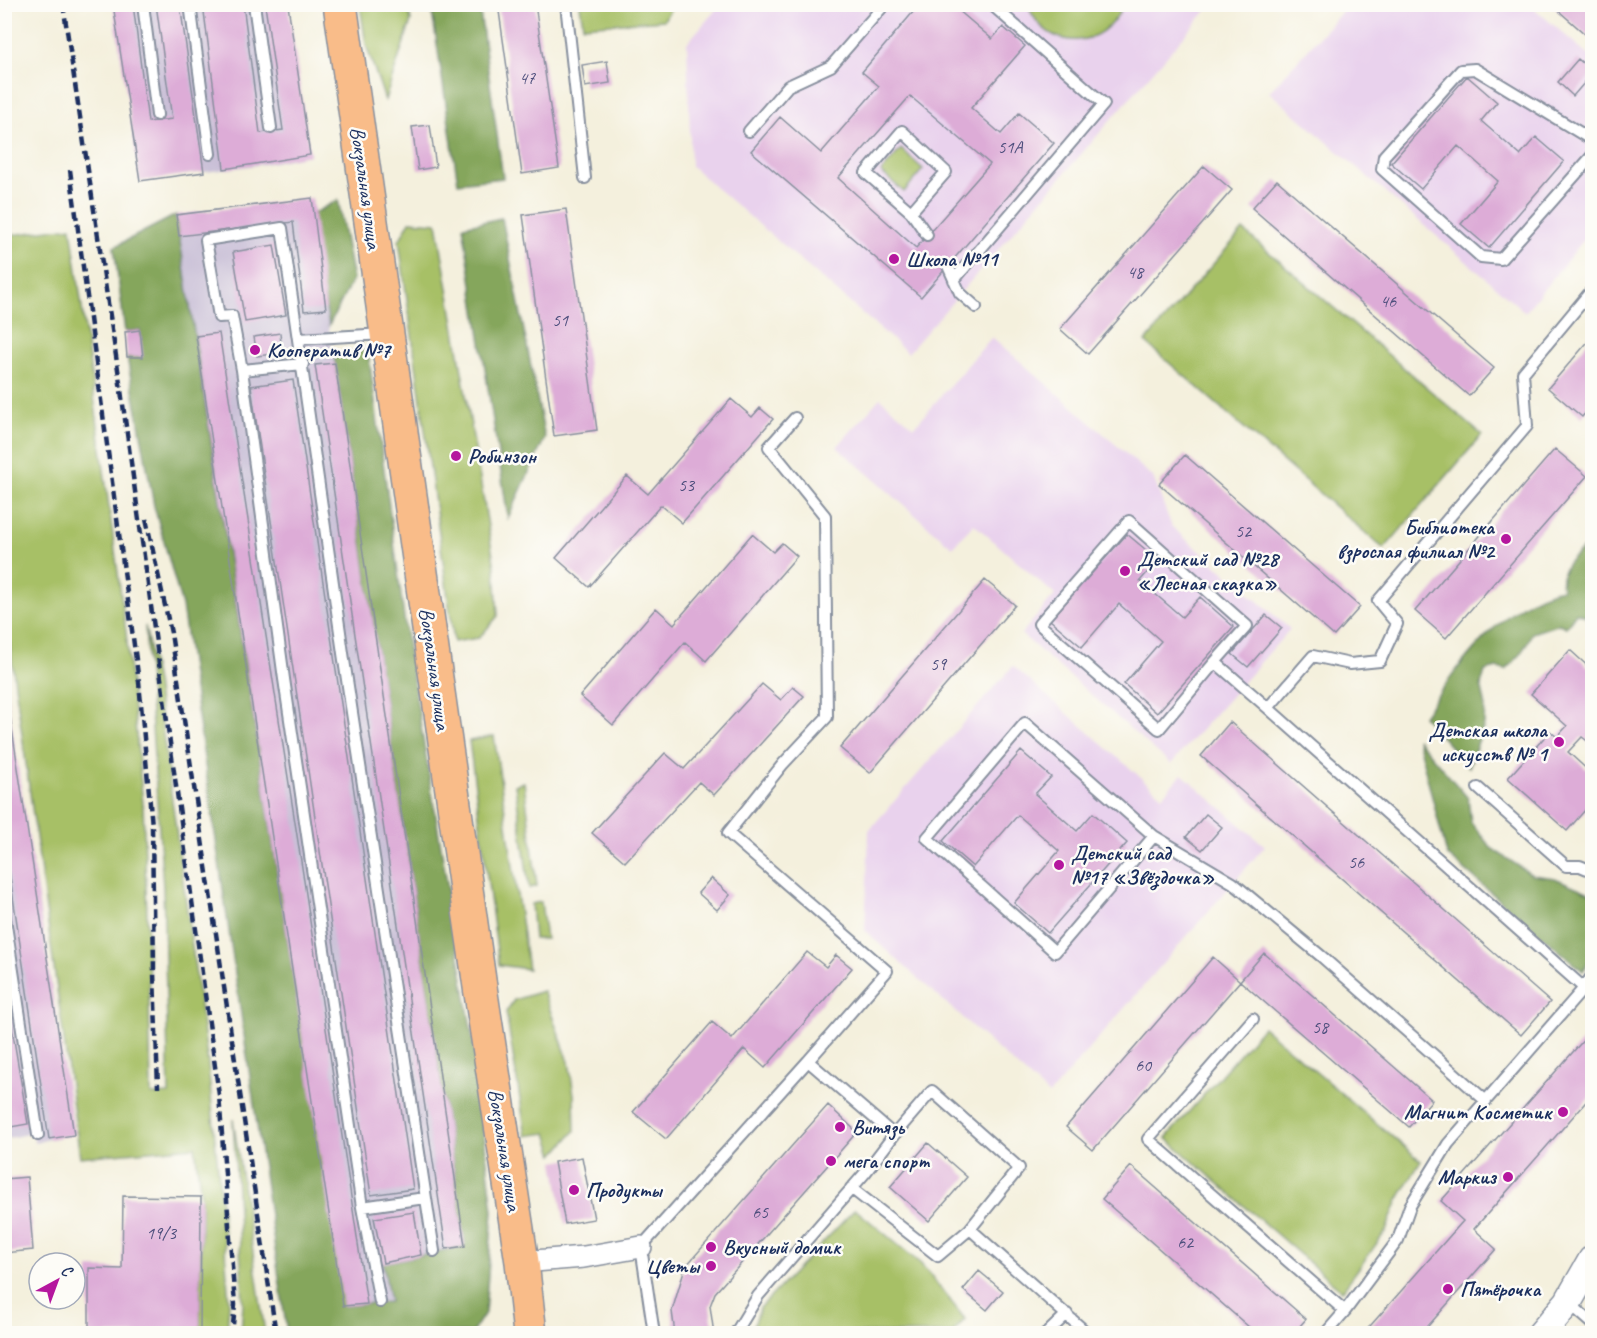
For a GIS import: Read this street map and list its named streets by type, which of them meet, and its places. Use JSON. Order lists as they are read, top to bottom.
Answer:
{
  "streets": {
    "main road": ["Вокзальная улица"]
  },
  "places": [
    "Школа №11",
    "Кооператив №7",
    "Робинзон",
    "Библиотека взрослая филиал №2",
    "Детский сад №28 «Лесная сказка»",
    "Детская школа искусств № 1",
    "Детский сад №17 «Звёздочка»",
    "Магнит Косметик",
    "Витязь",
    "мега спорт",
    "Маркиз",
    "Продукты",
    "Вкусный домик",
    "Цветы",
    "Пятёрочка"
  ],
  "house_numbers": [
    "47",
    "51А",
    "48",
    "46",
    "51",
    "53",
    "52",
    "59",
    "56",
    "58",
    "60",
    "65",
    "19/3",
    "62"
  ],
  "north": "top right"
}
